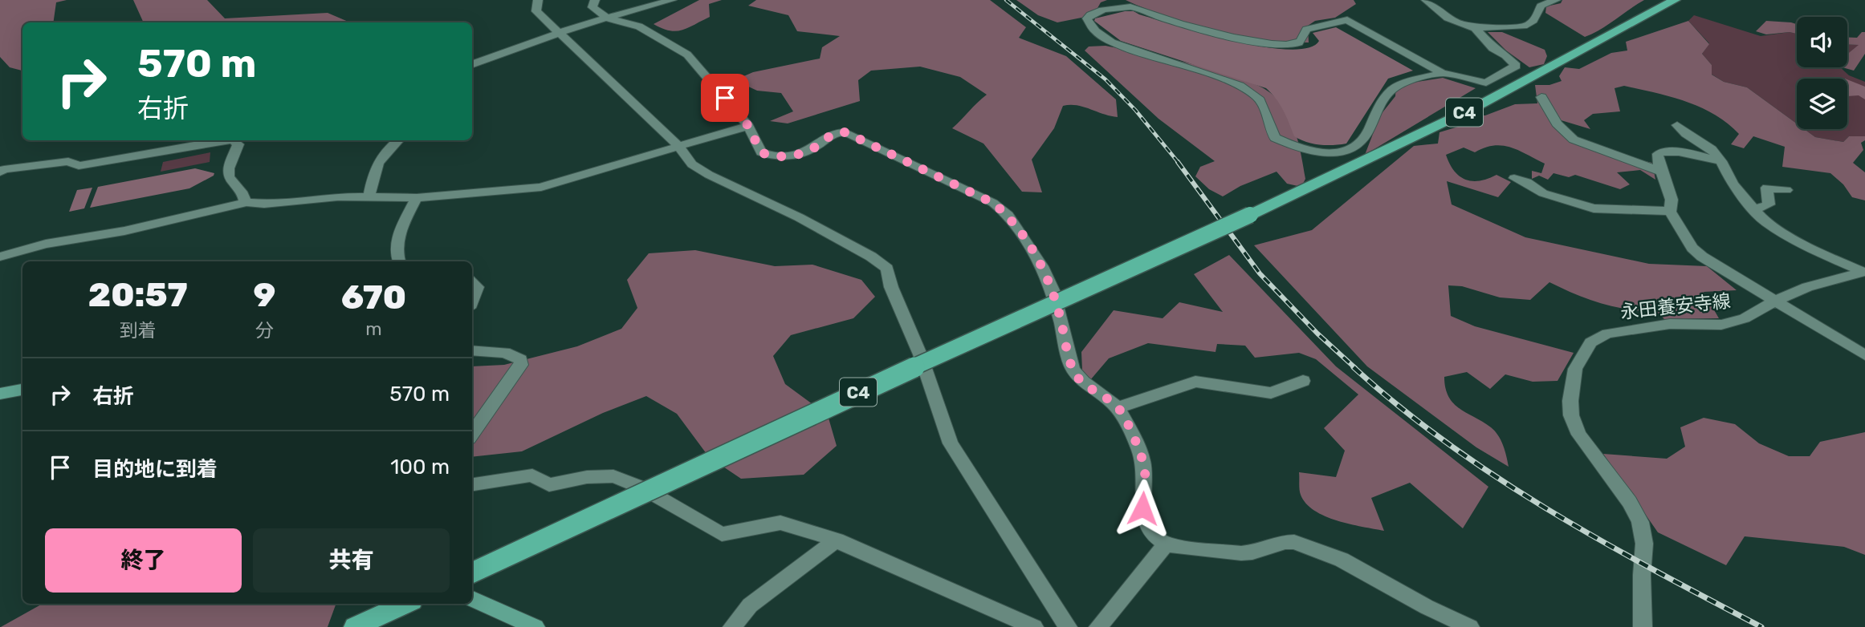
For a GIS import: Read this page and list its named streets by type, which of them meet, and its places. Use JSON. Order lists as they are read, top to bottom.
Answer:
{
  "streets": {
    "highway": ["C4"],
    "street": ["永田養安寺線"]
  },
  "page": {
    "turn": ["570 m", "右折"],
    "eta": [
      "20:57",
      "到着",
      "9",
      "分",
      "670",
      "m"
    ],
    "list": [
      {
        "name": "右折",
        "value": "570 m"
      },
      {
        "name": "目的地に到着",
        "value": "100 m"
      }
    ],
    "buttons": ["終了", "共有"]
  }
}
